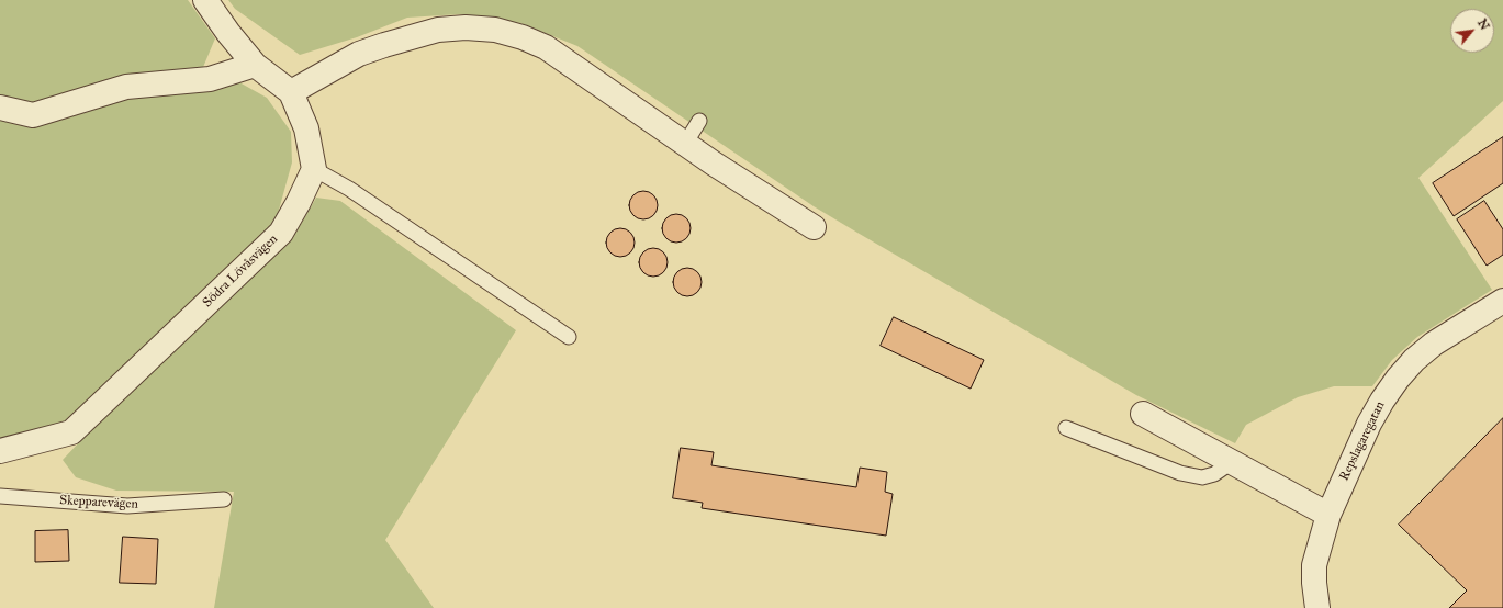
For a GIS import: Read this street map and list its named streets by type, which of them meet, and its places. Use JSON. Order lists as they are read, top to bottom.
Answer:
{
  "streets": {
    "street": ["Södra Lövåsvägen", "Repslagaregatan"],
    "lane": ["Skepparevägen"]
  },
  "north": "top right"
}
